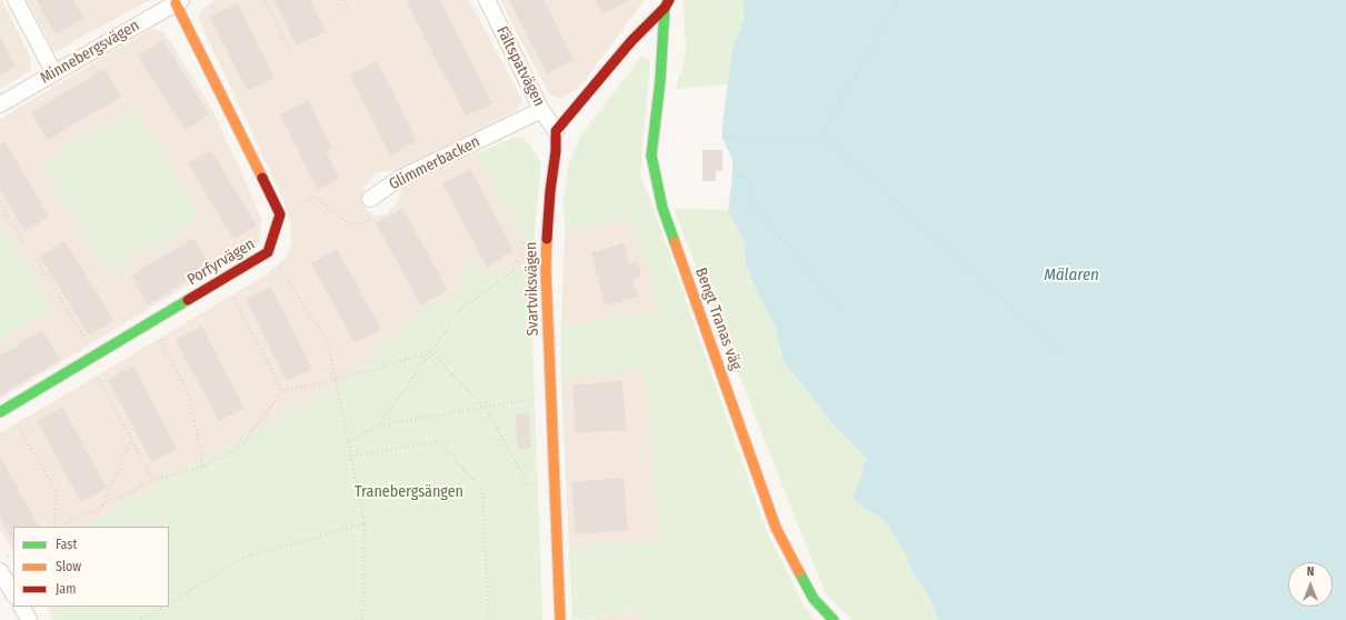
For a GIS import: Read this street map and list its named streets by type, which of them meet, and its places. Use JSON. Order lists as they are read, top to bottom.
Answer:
{
  "streets": {
    "street": [
      "Minnebergsvägen",
      "Fältspatvägen",
      "Glimmerbacken",
      "Porfyrvägen",
      "Svartviksvägen",
      "Bengt Tranas väg"
    ]
  },
  "crossings": [
    ["Fältspatvägen", "Glimmerbacken"],
    ["Fältspatvägen", "Svartviksvägen"]
  ],
  "water": ["Mälaren"],
  "parks": ["Tranebergsängen"],
  "legend": ["Fast", "Slow", "Jam"],
  "north": "top"
}
